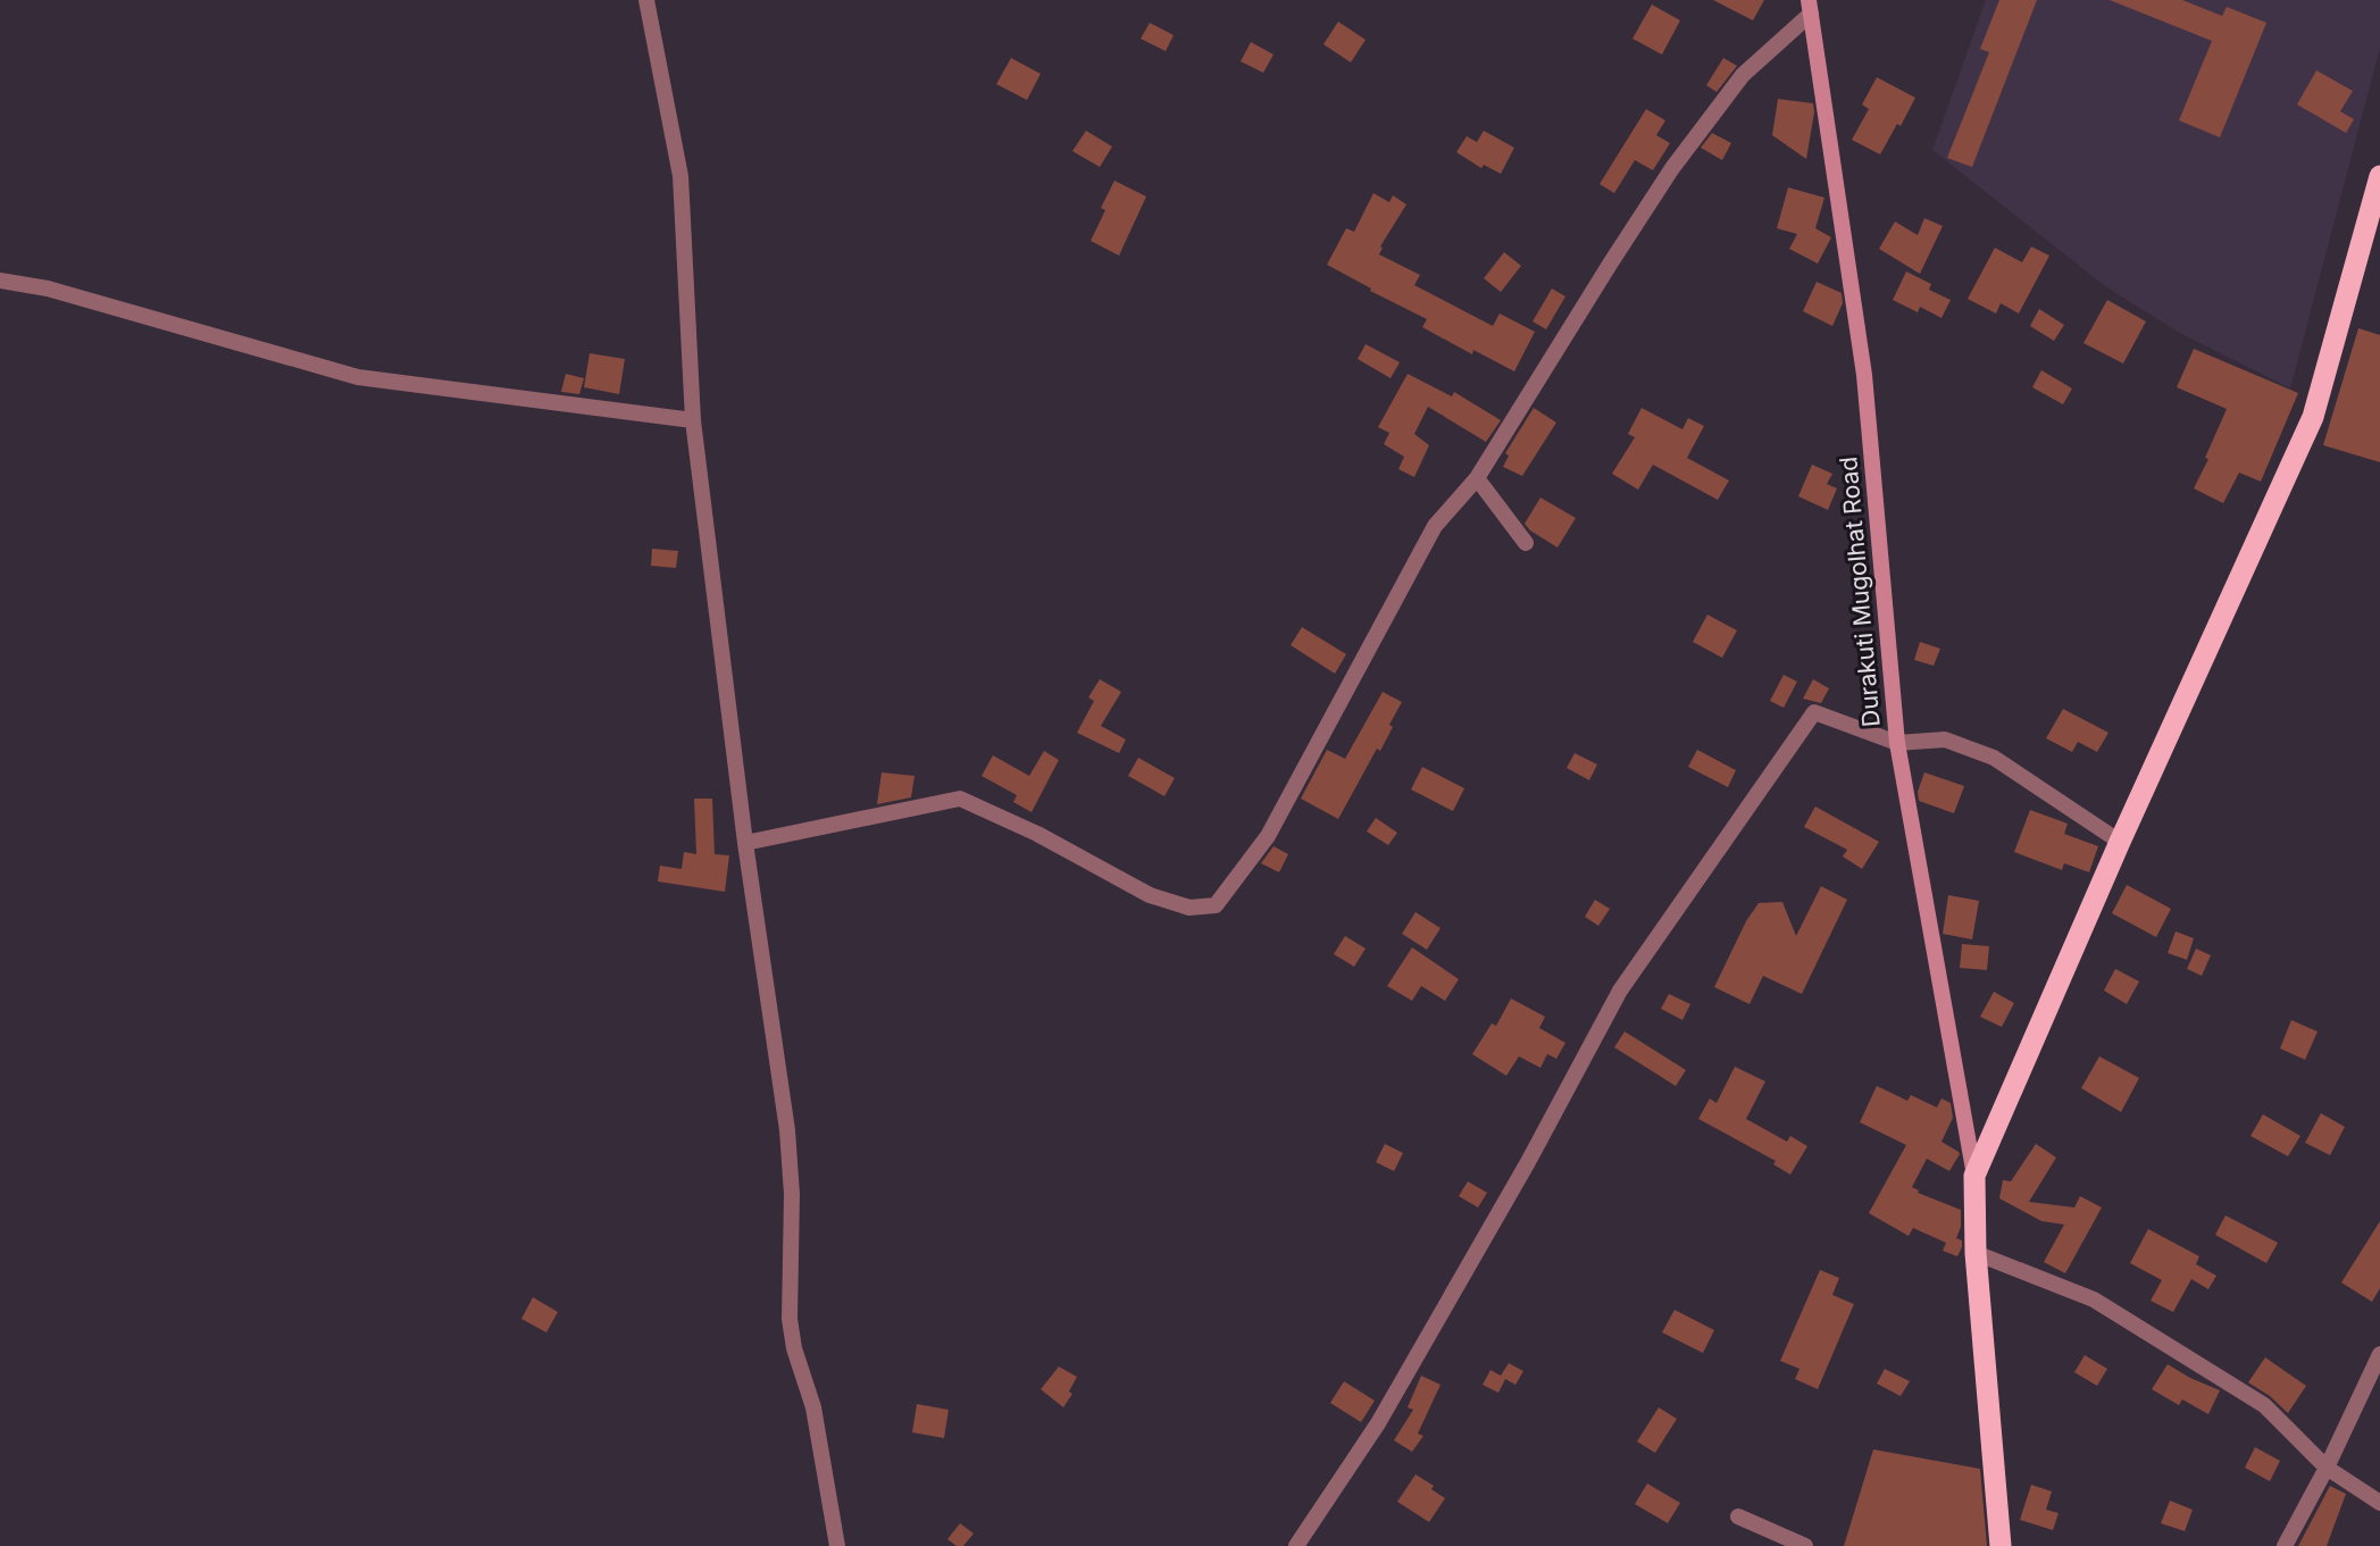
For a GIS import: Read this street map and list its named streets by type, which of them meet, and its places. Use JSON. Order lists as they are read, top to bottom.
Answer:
{
  "streets": {
    "main road": ["Durakuti Mugolhat Road"]
  }
}
